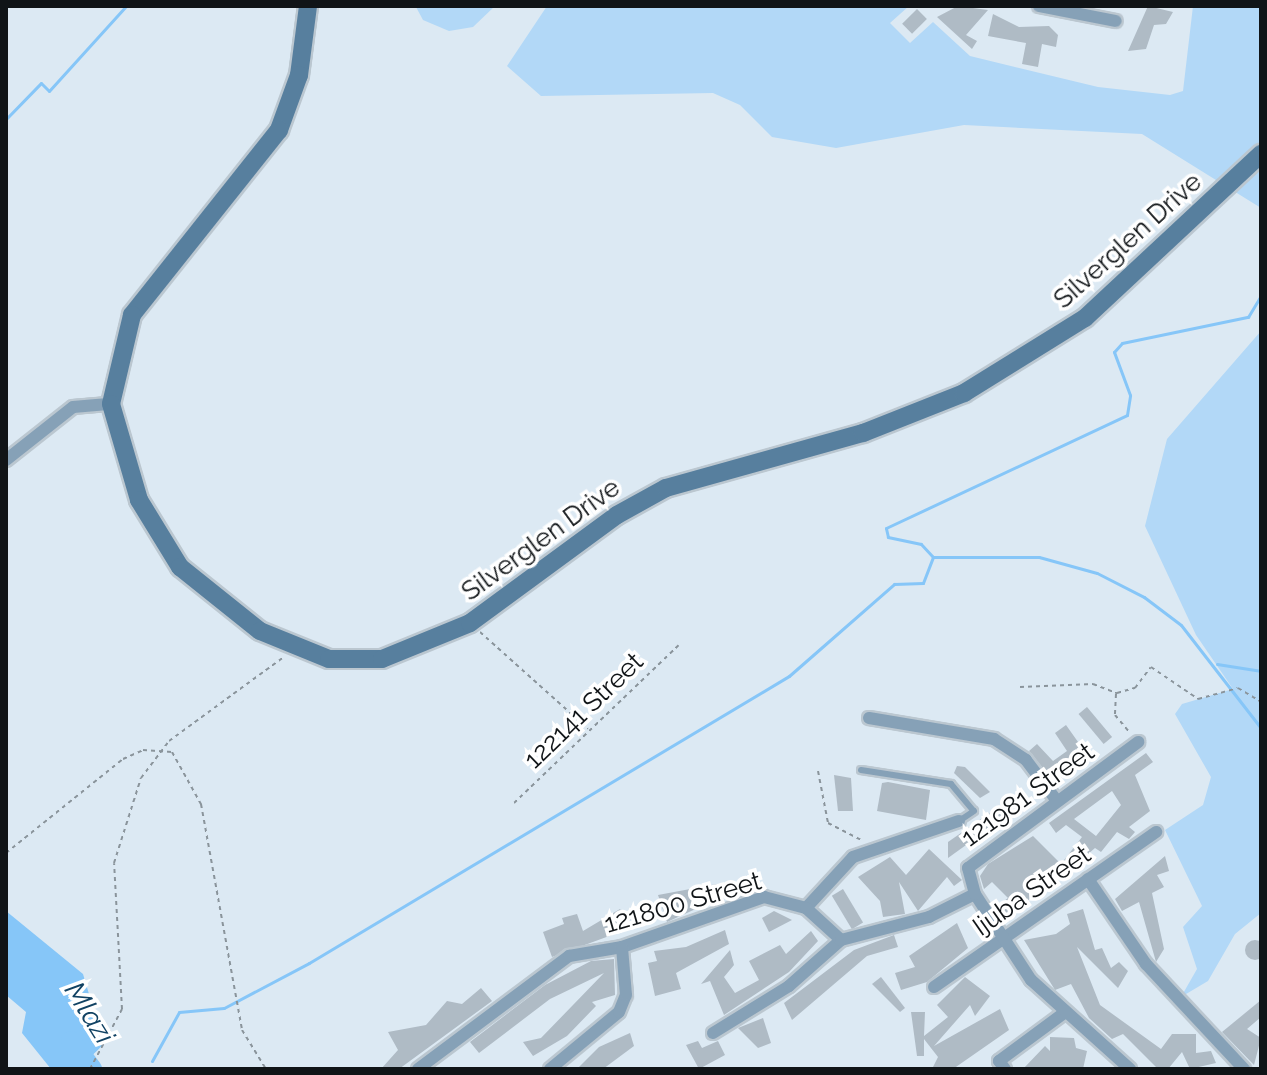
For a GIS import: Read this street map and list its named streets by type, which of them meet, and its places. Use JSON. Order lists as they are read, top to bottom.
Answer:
{
  "streets": {
    "street": [
      "Silverglen Drive",
      "121981 Street",
      "Ijuba Street",
      "121800 Street"
    ],
    "path": ["122141 Street"]
  },
  "water": ["Mlazi"]
}
